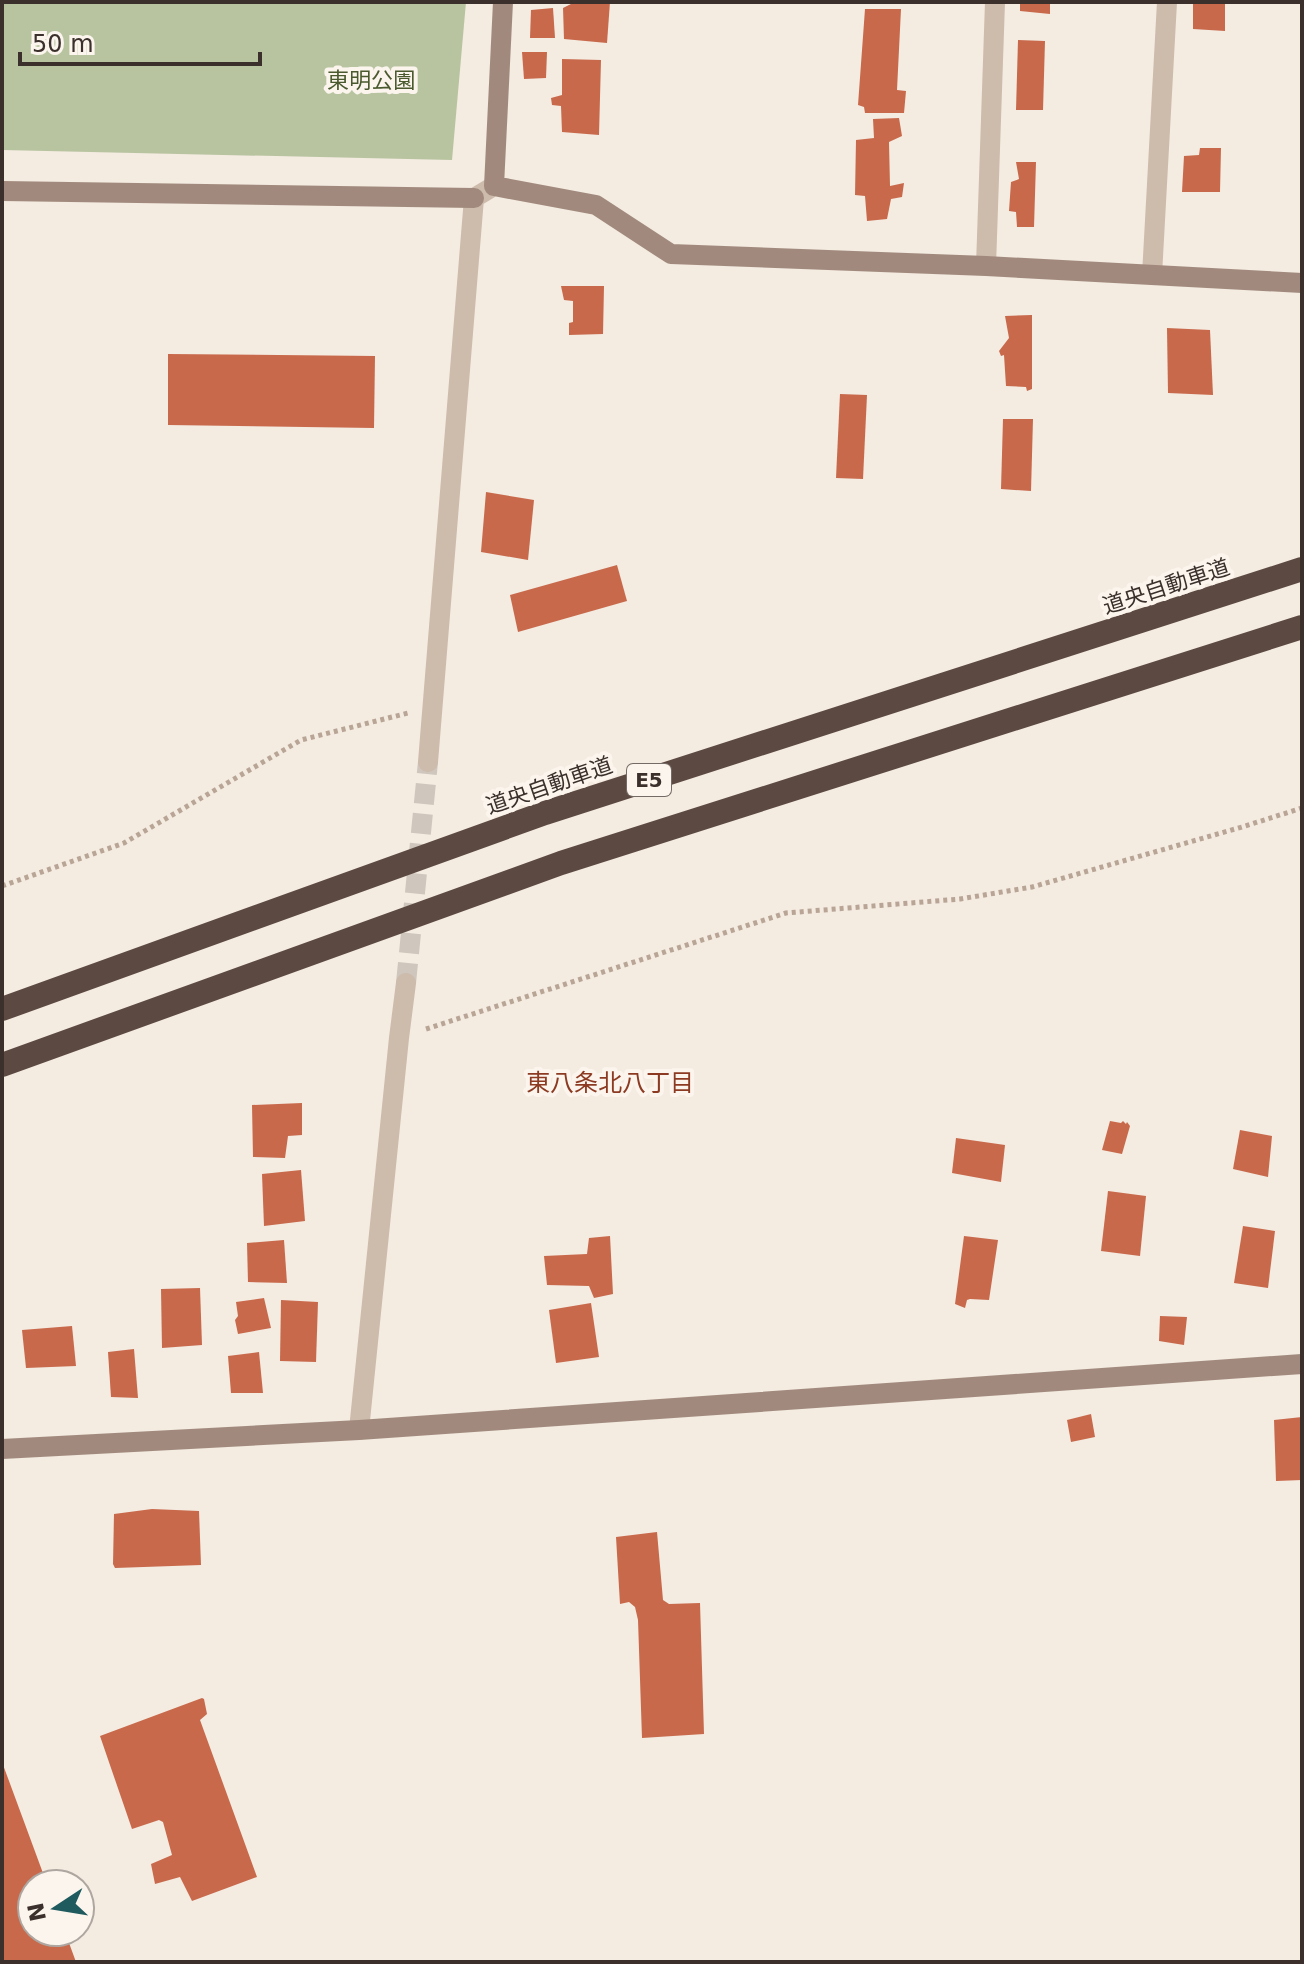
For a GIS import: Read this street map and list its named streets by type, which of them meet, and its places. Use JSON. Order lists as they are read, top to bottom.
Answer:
{
  "streets": {
    "highway": ["道央自動車道", "E5"]
  },
  "districts": ["東八条北八丁目"],
  "parks": ["東明公園"],
  "scale_bar": "50 m",
  "north": "left"
}
